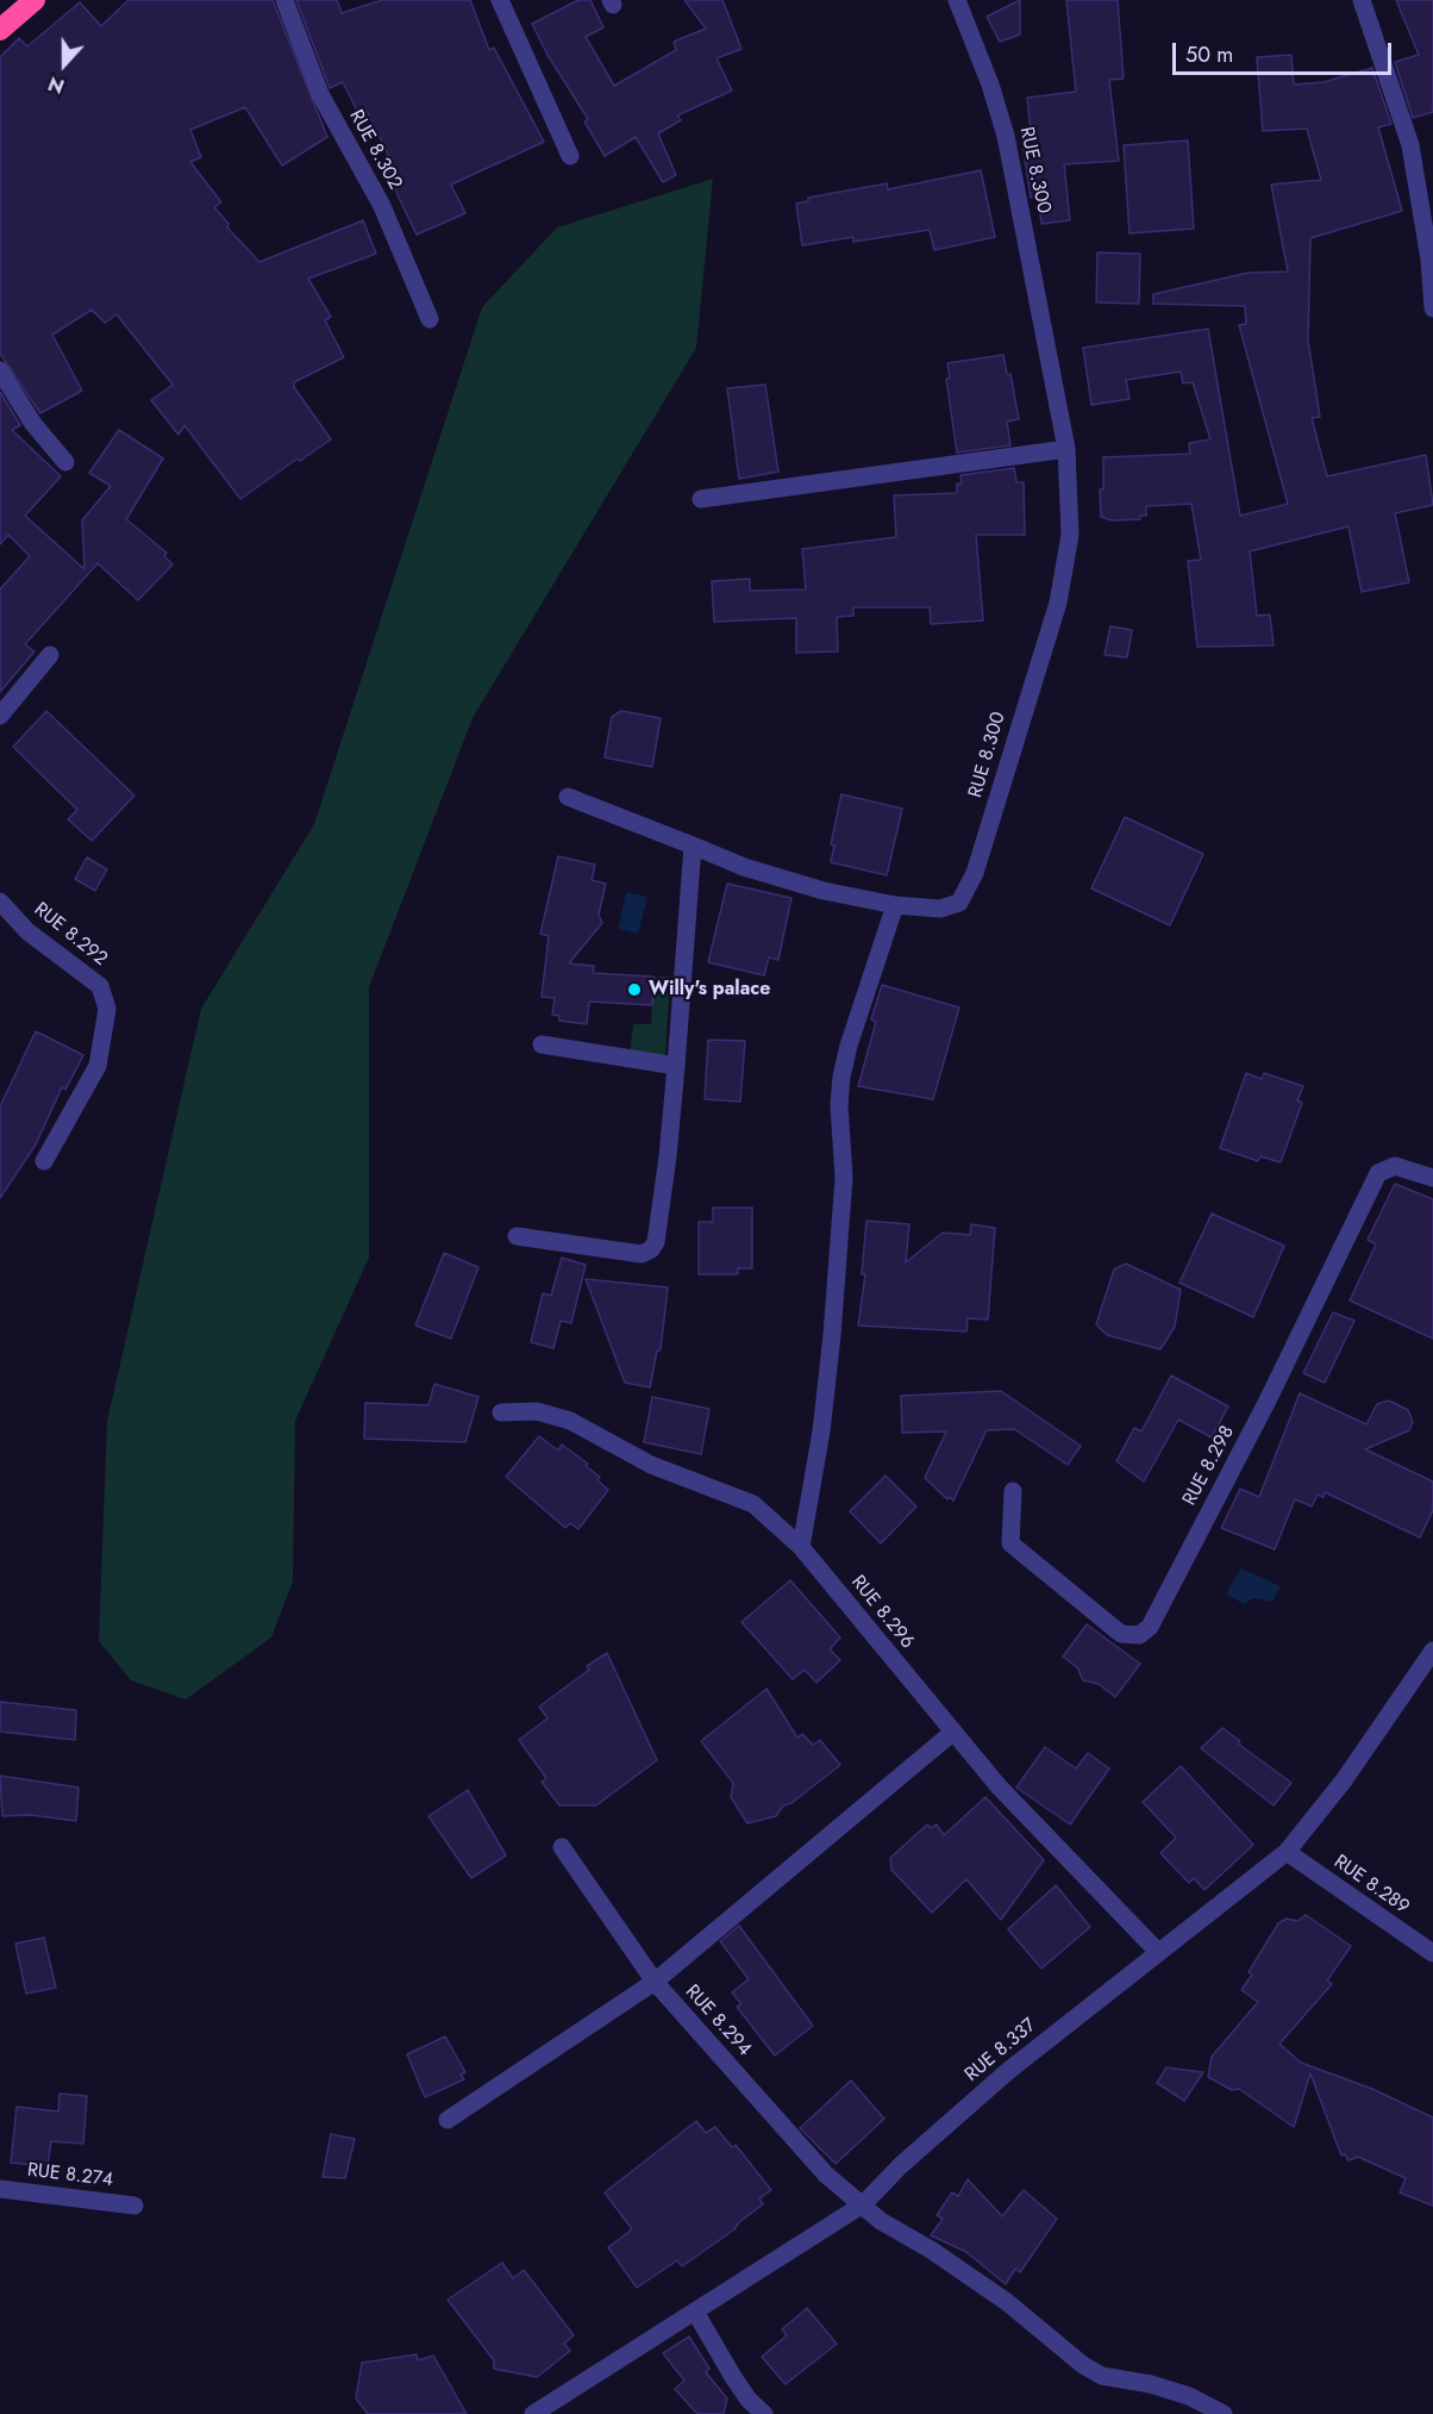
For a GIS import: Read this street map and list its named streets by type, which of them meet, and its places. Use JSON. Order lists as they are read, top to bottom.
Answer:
{
  "streets": {
    "street": [
      "RUE 8.302",
      "RUE 8.300",
      "RUE 8.292",
      "RUE 8.298",
      "RUE 8.296",
      "RUE 8.289",
      "RUE 8.294",
      "RUE 8.337",
      "RUE 8.274"
    ]
  },
  "crossings": [
    ["RUE 8.296", "RUE 8.337"],
    ["RUE 8.289", "RUE 8.337"],
    ["RUE 8.294", "RUE 8.337"]
  ],
  "places": ["Willy's palace"],
  "scale_bar": "50 m",
  "north": "bottom"
}
